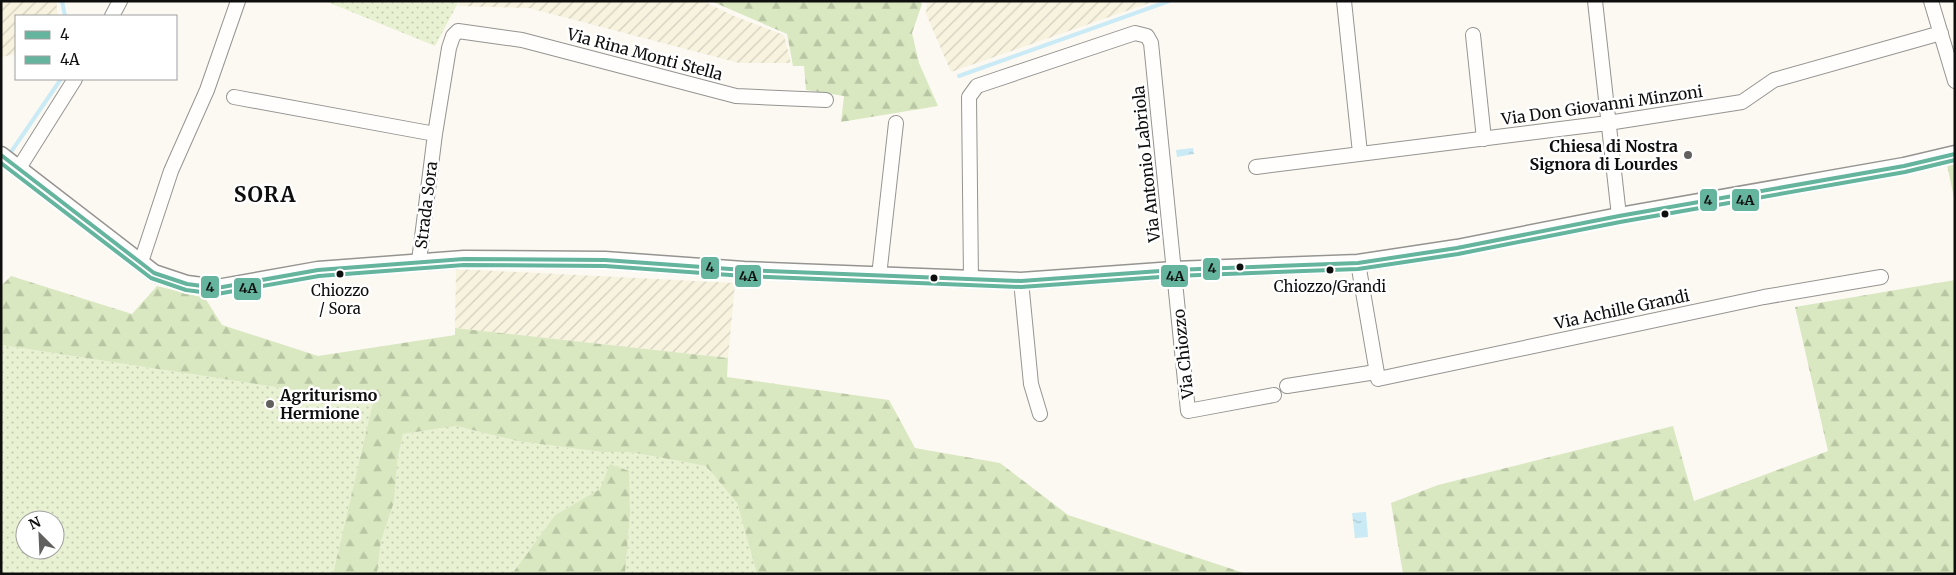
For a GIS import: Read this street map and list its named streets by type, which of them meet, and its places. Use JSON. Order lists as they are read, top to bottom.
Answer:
{
  "streets": {
    "street": [
      "Via Rina Monti Stella",
      "Via Don Giovanni Minzoni",
      "Via Antonio Labriola",
      "Strada Sora",
      "Via Achille Grandi",
      "Via Chiozzo"
    ]
  },
  "crossings": [
    ["Via Rina Monti Stella", "Strada Sora"],
    ["Via Antonio Labriola", "Via Chiozzo"]
  ],
  "districts": ["SORA"],
  "places": [
    "Chiesa di Nostra Signora di Lourdes",
    "Chiozzo/Grandi",
    "Chiozzo / Sora",
    "Agriturismo Hermione"
  ],
  "lines": ["transit line 4", "transit line 4A"],
  "legend": ["4", "4A"],
  "north": "top left"
}
